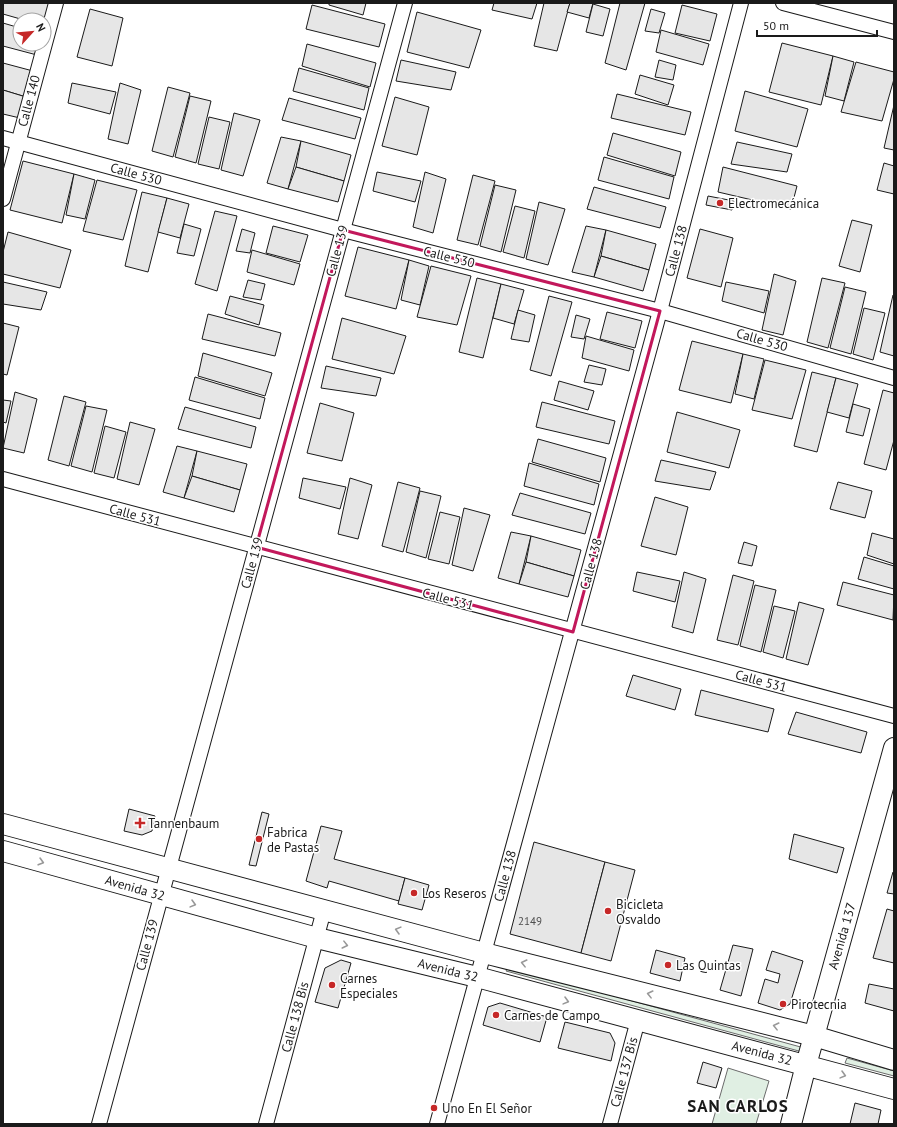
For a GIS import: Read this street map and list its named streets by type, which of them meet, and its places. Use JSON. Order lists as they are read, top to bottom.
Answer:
{
  "streets": {
    "main road": ["Avenida 32", "Avenida 137"],
    "street": [
      "Calle 140",
      "Calle 530",
      "Calle 139",
      "Calle 138",
      "Calle 531",
      "Calle 138 Bis",
      "Calle 137 Bis"
    ]
  },
  "crossings": [
    ["Calle 140", "Calle 530"],
    ["Calle 530", "Calle 139"],
    ["Calle 530", "Calle 138"],
    ["Calle 139", "Calle 531"],
    ["Calle 139", "Avenida 32"],
    ["Calle 138", "Calle 531"],
    ["Calle 138", "Avenida 32"],
    ["Avenida 32", "Avenida 137"],
    ["Avenida 32", "Calle 138 Bis"],
    ["Avenida 32", "Calle 137 Bis"]
  ],
  "districts": ["SAN CARLOS"],
  "places": {
    "other": [
      "Electromecánica",
      "Fabrica de Pastas",
      "Los Reseros",
      "Bicicleta Osvaldo",
      "Las Quintas",
      "Carnes Especiales",
      "Pirotecnia",
      "Carnes de Campo",
      "Uno En El Señor"
    ],
    "health": ["Tannenbaum"]
  },
  "house_numbers": ["2149"],
  "scale_bar": "50 m",
  "north": "top right"
}
